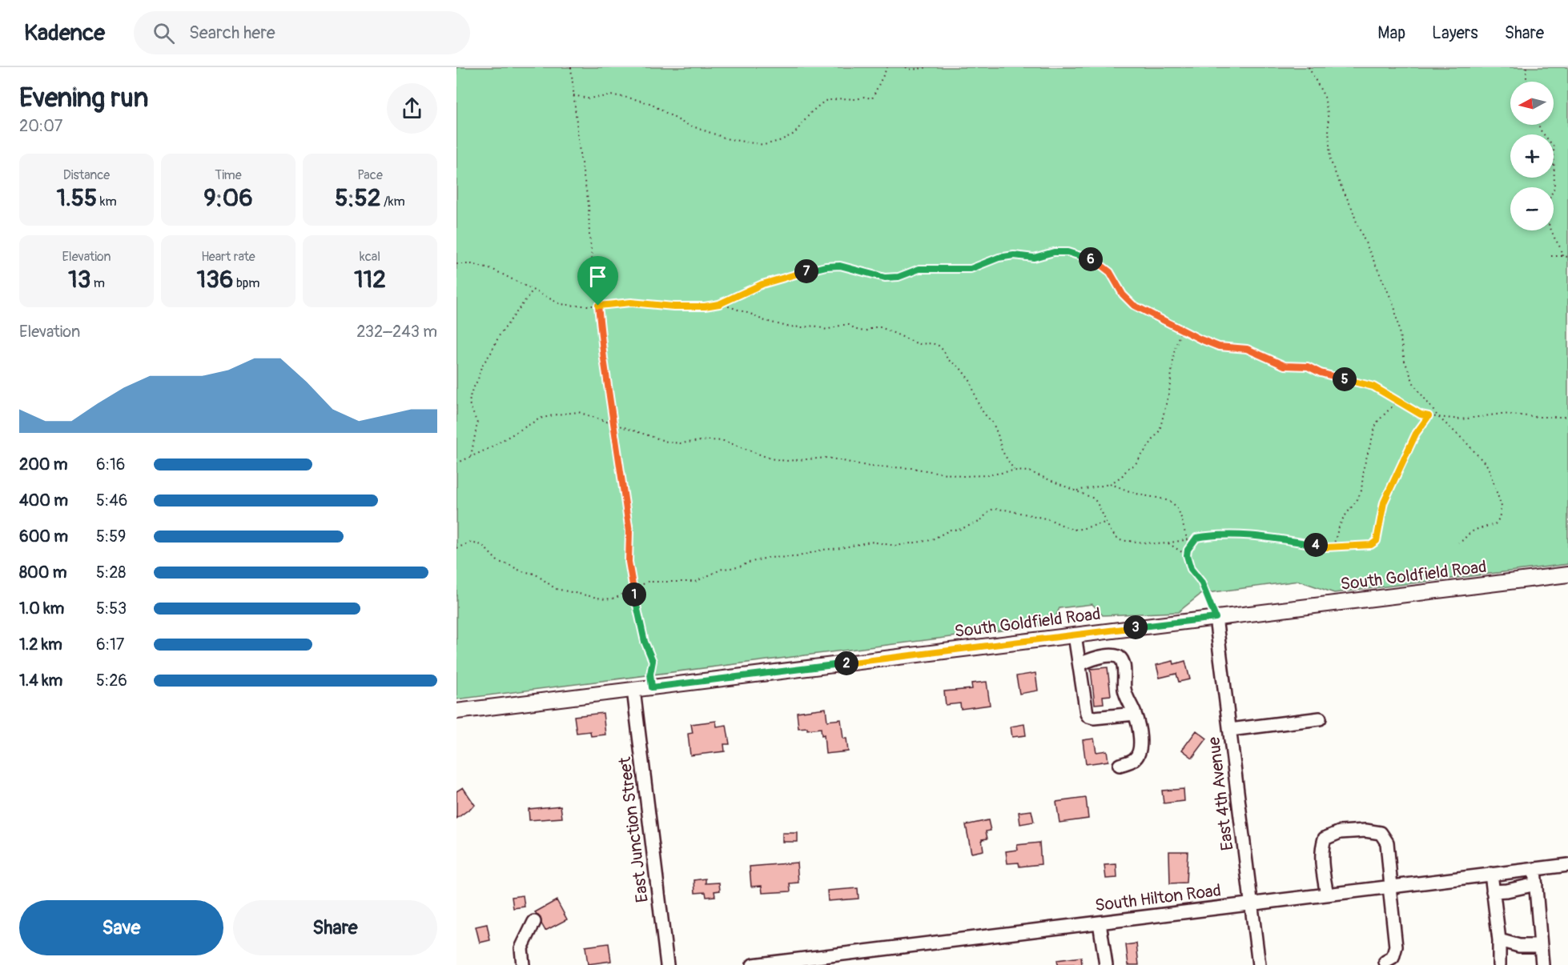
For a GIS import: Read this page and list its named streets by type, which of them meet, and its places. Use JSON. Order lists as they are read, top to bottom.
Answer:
{
  "streets": {
    "main road": ["South Goldfield Road"],
    "street": ["East 4th Avenue", "East Junction Street", "South Hilton Road"]
  },
  "crossings": [
    ["South Goldfield Road", "East 4th Avenue"],
    ["South Goldfield Road", "East Junction Street"],
    ["East 4th Avenue", "South Hilton Road"]
  ],
  "north": "left",
  "page": {
    "header": "Kadence",
    "search": "Search here",
    "nav": ["Map", "Layers", "Share"],
    "heading": ["Evening run", "20:07"],
    "map_buttons": ["+", "−"],
    "stats": [
      ["Distance", "1.55 km"],
      ["Time", "9:06"],
      ["Pace", "5:52 /km"],
      ["Elevation", "13 m"],
      ["Heart rate", "136 bpm"],
      ["kcal", "112"]
    ],
    "pins": [
      "6",
      "7",
      "5",
      "4",
      "1",
      "3",
      "2"
    ],
    "chart": ["Elevation", "232–243 m"],
    "list": [
      {
        "name": "200 m",
        "note": "6:16"
      },
      {
        "name": "400 m",
        "note": "5:46"
      },
      {
        "name": "600 m",
        "note": "5:59"
      },
      {
        "name": "800 m",
        "note": "5:28"
      },
      {
        "name": "1.0 km",
        "note": "5:53"
      },
      {
        "name": "1.2 km",
        "note": "6:17"
      },
      {
        "name": "1.4 km",
        "note": "5:26"
      }
    ],
    "buttons": ["Save", "Share"]
  }
}
